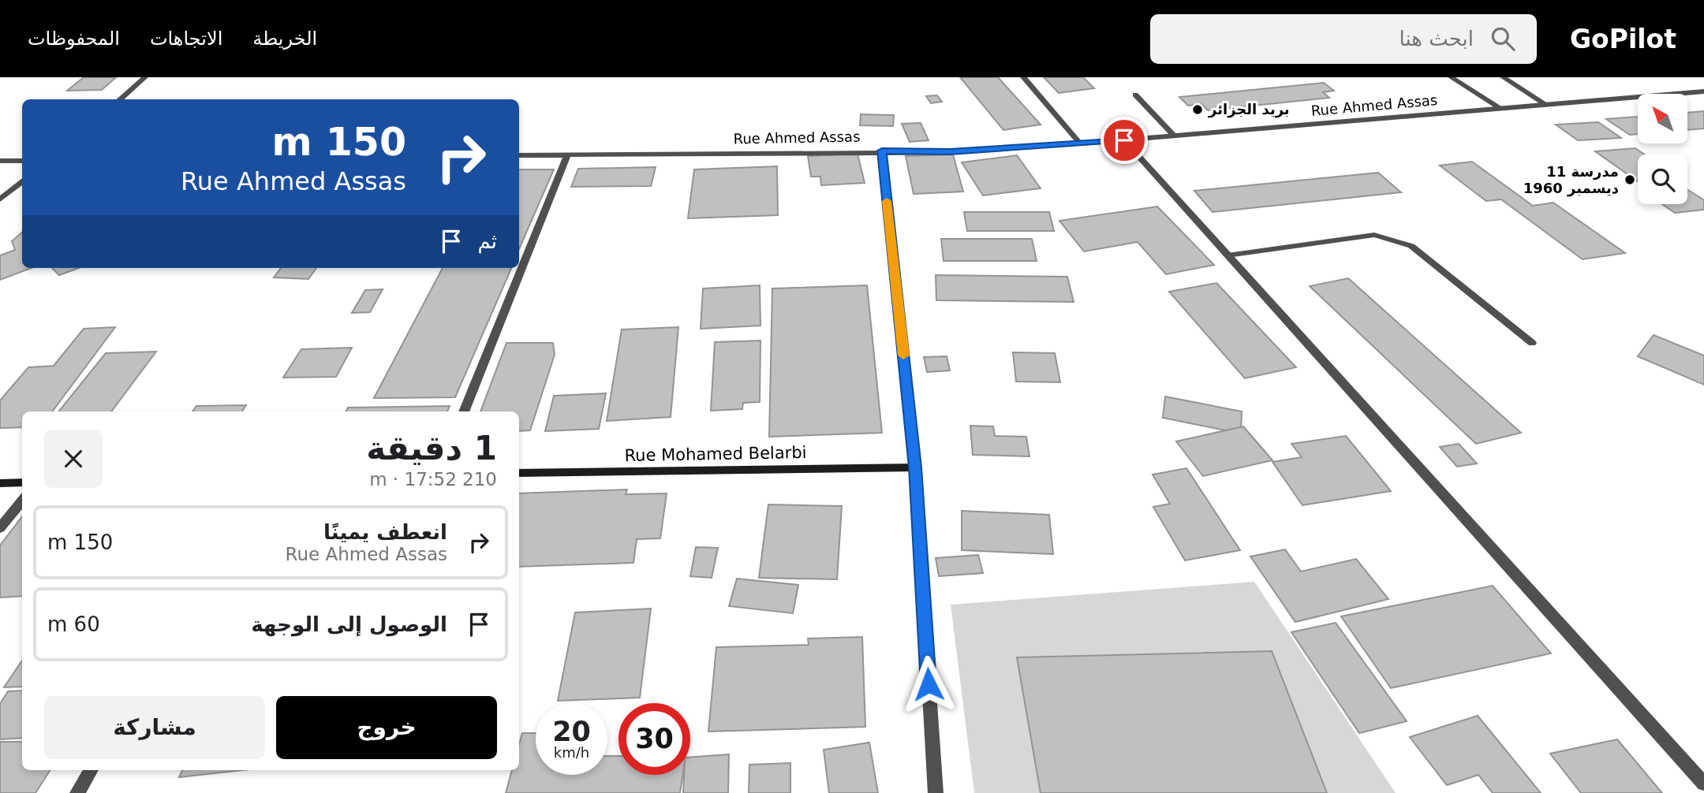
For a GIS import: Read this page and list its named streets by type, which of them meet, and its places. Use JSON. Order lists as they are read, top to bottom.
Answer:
{
  "streets": {
    "street": ["Rue Ahmed Assas", "Rue Mohamed Belarbi"]
  },
  "places": ["بريد الجزائر", "مدرسة 11 ديسمبر 1960"],
  "north": "top left",
  "page": {
    "header": "GoPilot",
    "search": "ابحث هنا",
    "nav": ["الخريطة", "الاتجاهات", "المحفوظات"],
    "turn": ["150 m", "Rue Ahmed Assas"],
    "then": "ثم",
    "heading": ["1 دقيقة", "210 m · 17:52"],
    "list": [
      {
        "name": "انعطف يمينًا",
        "note": "Rue Ahmed Assas",
        "value": "150 m"
      },
      {
        "name": "الوصول إلى الوجهة",
        "value": "60 m"
      }
    ],
    "buttons": ["خروج", "مشاركة"],
    "speed": "20 km/h",
    "limit": "30"
  }
}
